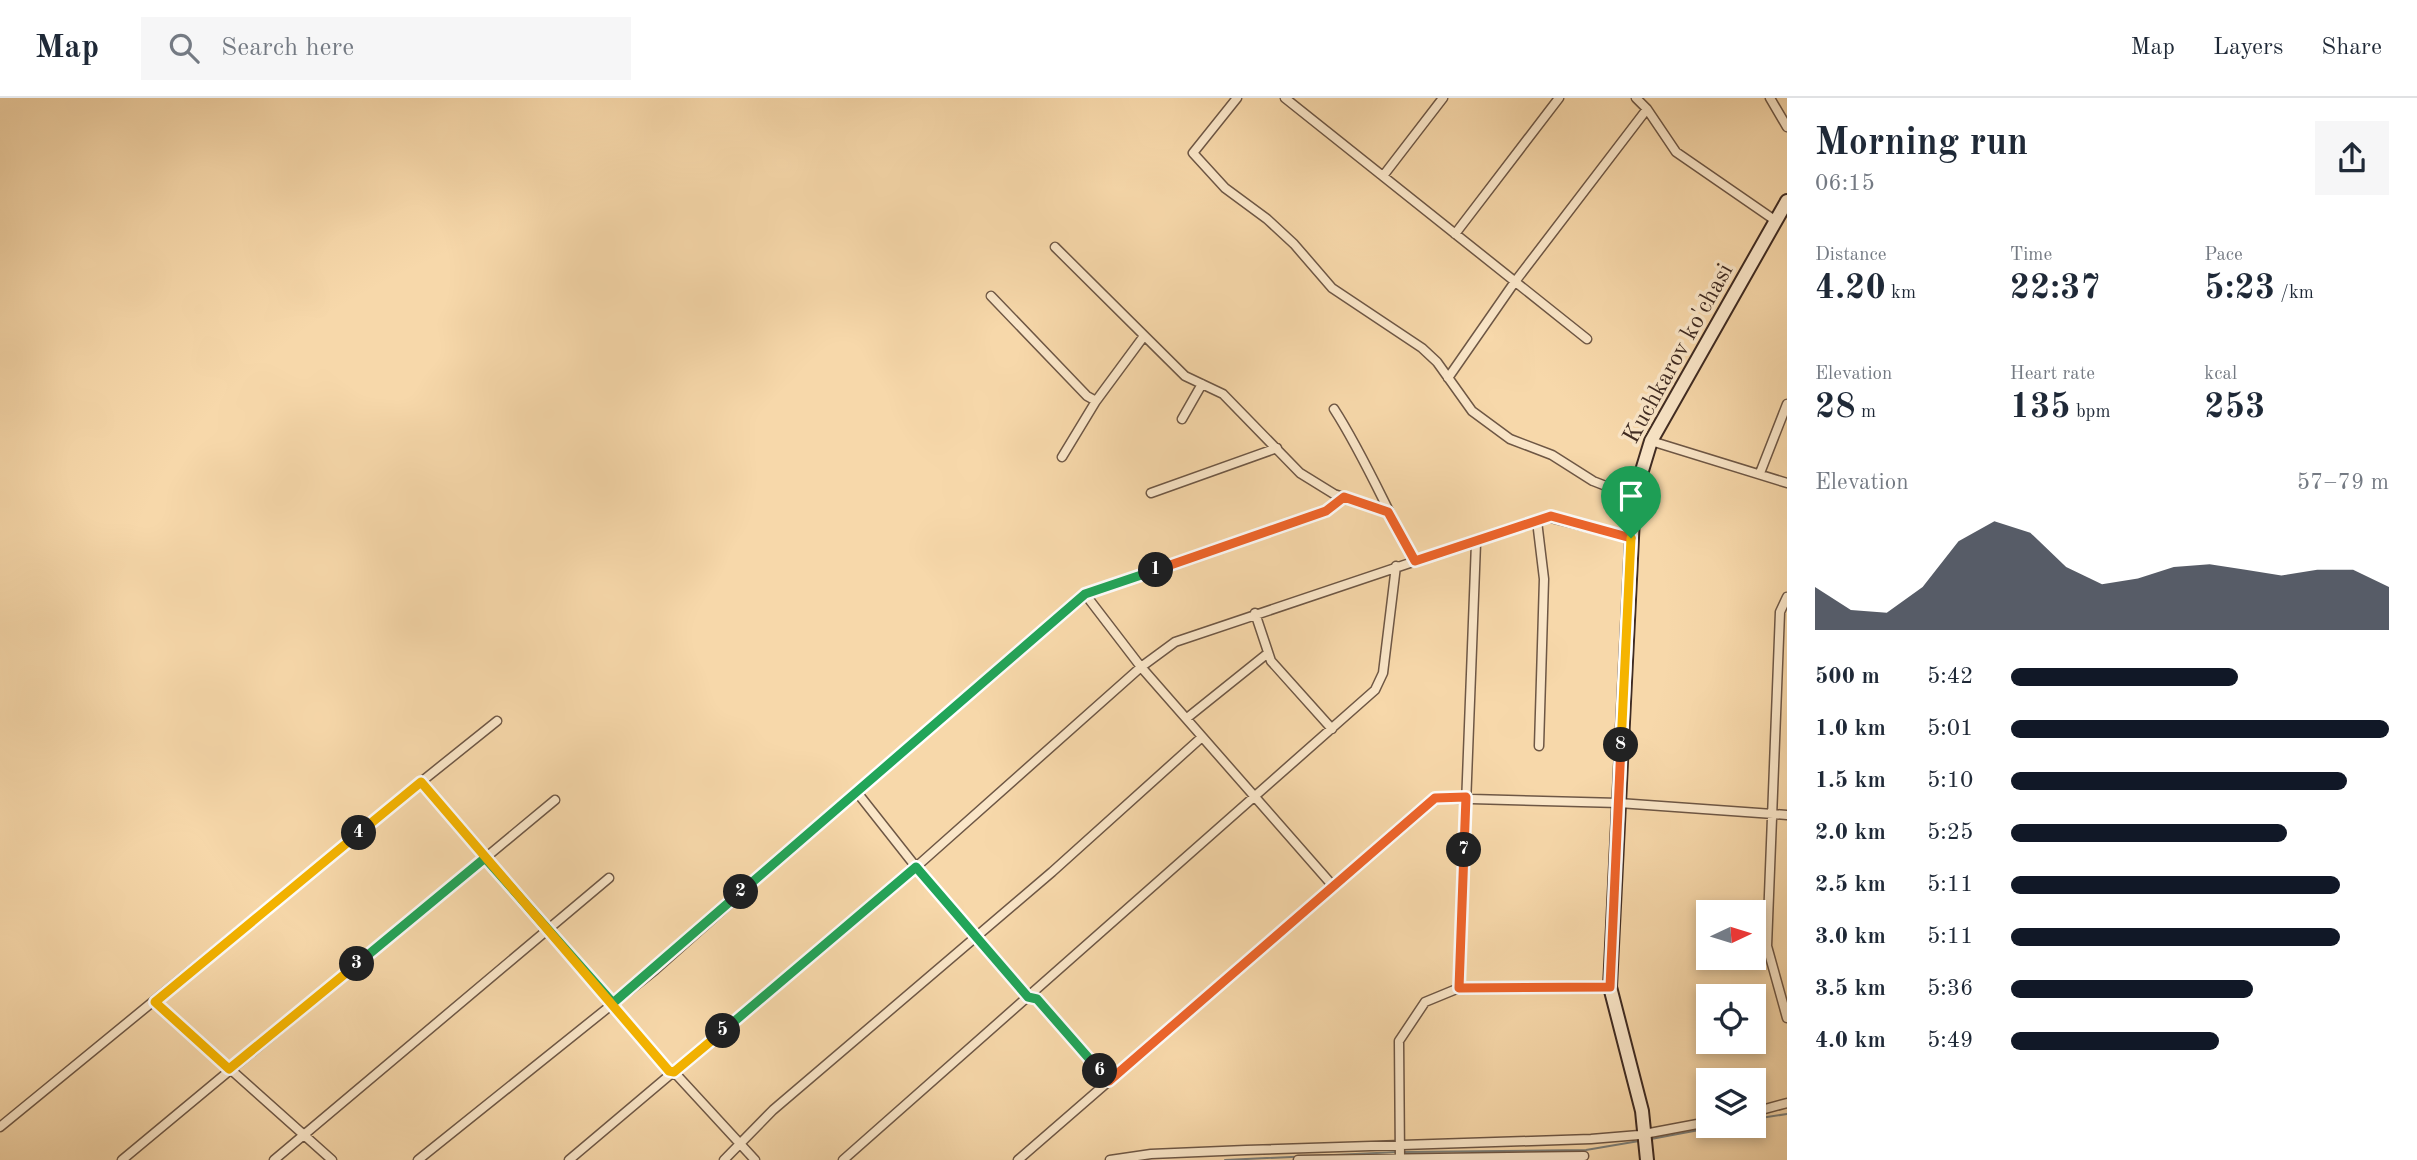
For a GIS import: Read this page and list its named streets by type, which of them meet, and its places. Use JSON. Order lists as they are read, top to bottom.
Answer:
{
  "streets": {
    "main road": ["Kuchkarov ko'chasi"]
  },
  "north": "right",
  "page": {
    "header": "Map",
    "search": "Search here",
    "nav": ["Map", "Layers", "Share"],
    "heading": ["Morning run", "06:15"],
    "stats": [
      ["Distance", "4.20 km"],
      ["Time", "22:37"],
      ["Pace", "5:23 /km"],
      ["Elevation", "28 m"],
      ["Heart rate", "135 bpm"],
      ["kcal", "253"]
    ],
    "chart": ["Elevation", "57–79 m"],
    "pins": [
      "1",
      "8",
      "4",
      "7",
      "2",
      "3",
      "5",
      "6"
    ],
    "list": [
      {
        "name": "500 m",
        "note": "5:42"
      },
      {
        "name": "1.0 km",
        "note": "5:01"
      },
      {
        "name": "1.5 km",
        "note": "5:10"
      },
      {
        "name": "2.0 km",
        "note": "5:25"
      },
      {
        "name": "2.5 km",
        "note": "5:11"
      },
      {
        "name": "3.0 km",
        "note": "5:11"
      },
      {
        "name": "3.5 km",
        "note": "5:36"
      },
      {
        "name": "4.0 km",
        "note": "5:49"
      }
    ]
  }
}
